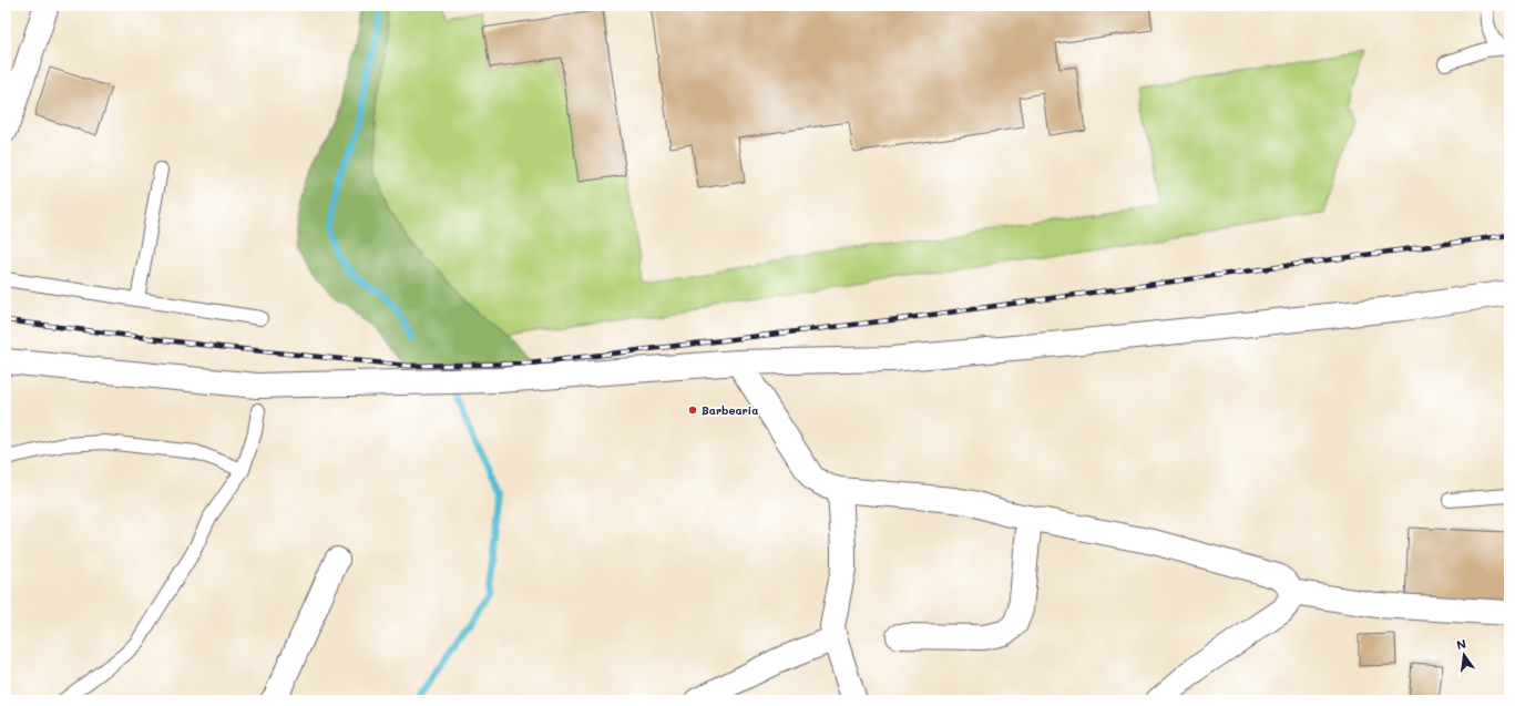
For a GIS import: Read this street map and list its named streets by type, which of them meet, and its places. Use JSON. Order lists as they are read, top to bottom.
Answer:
{
  "places": ["Barbearia"],
  "north": "top"
}
